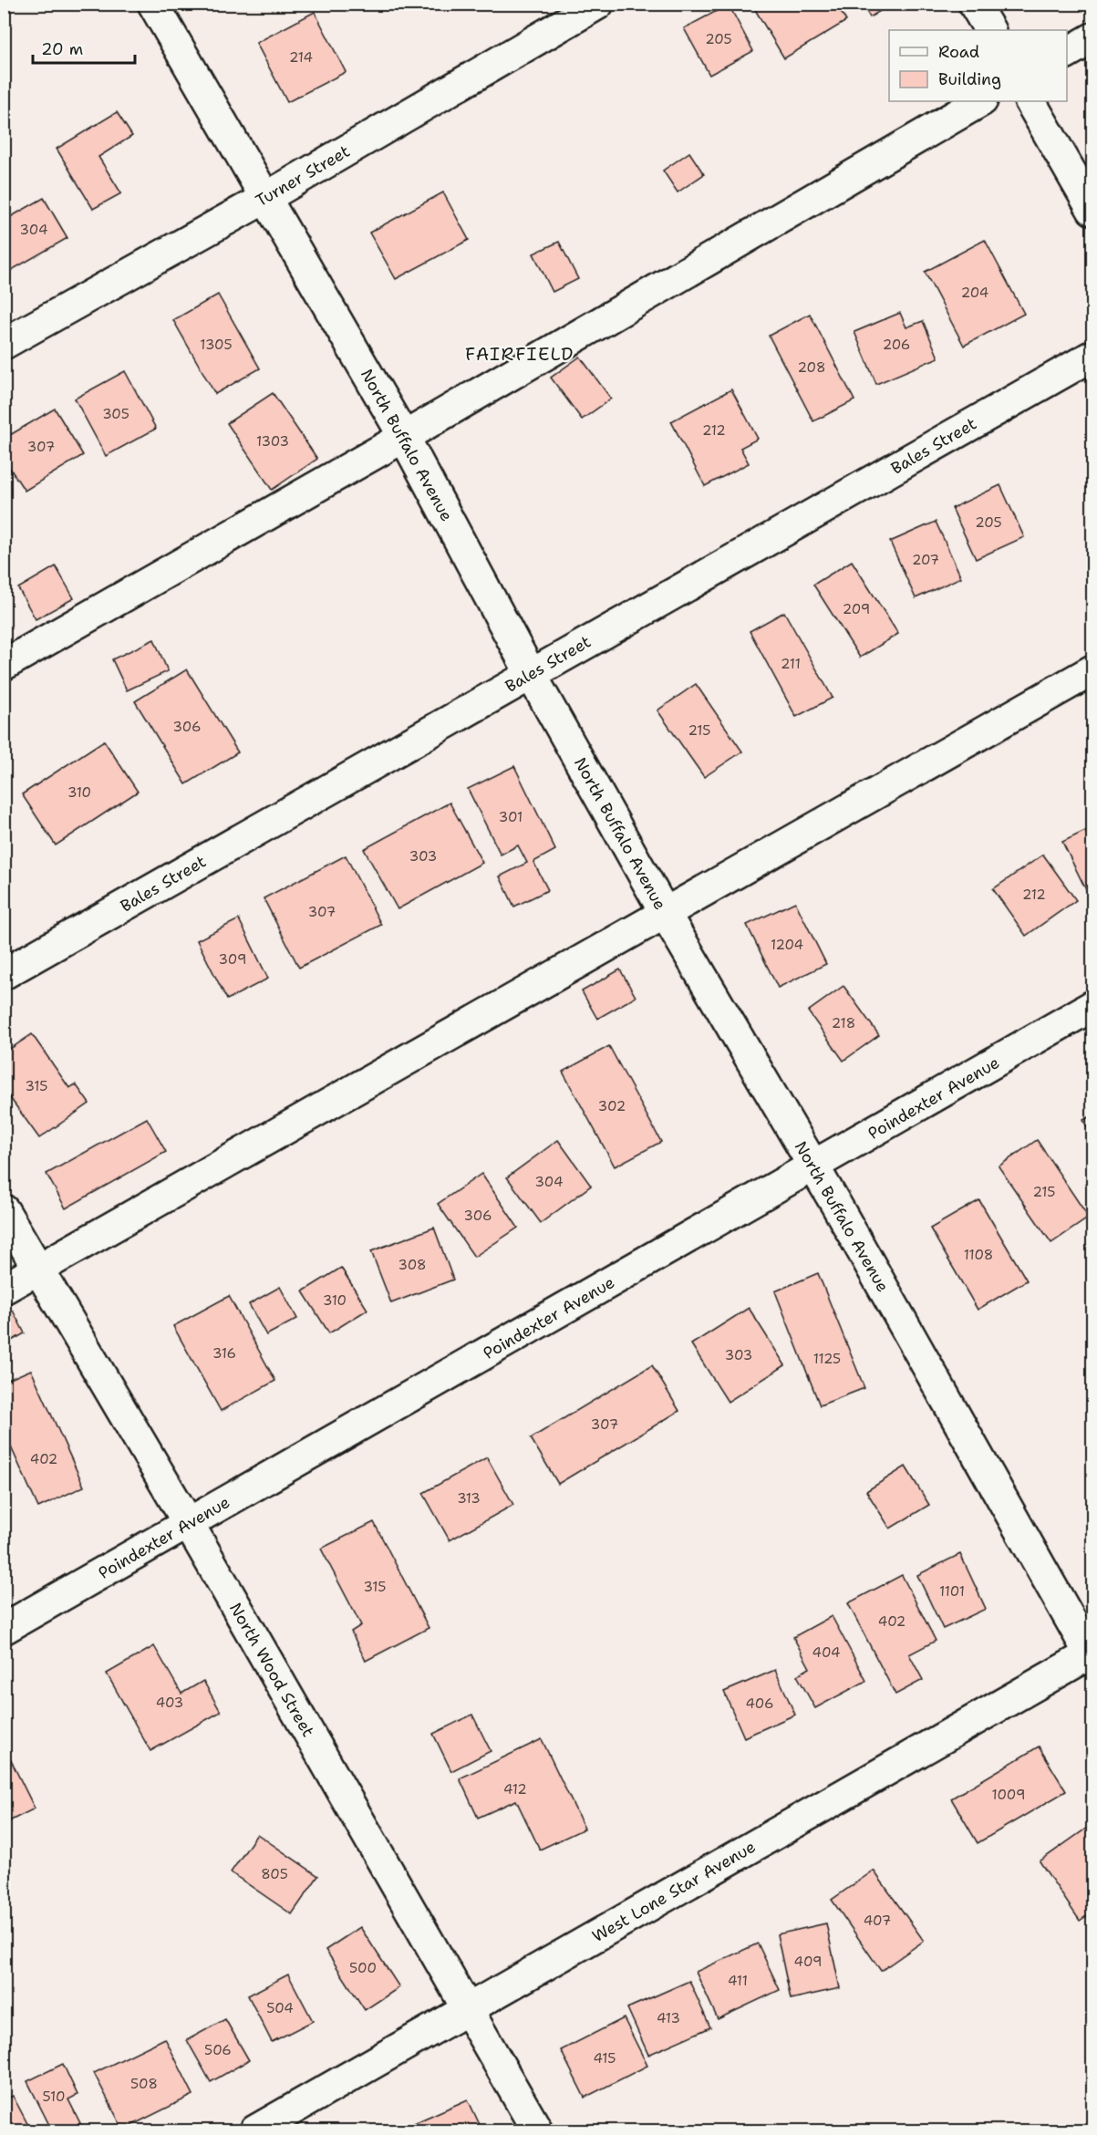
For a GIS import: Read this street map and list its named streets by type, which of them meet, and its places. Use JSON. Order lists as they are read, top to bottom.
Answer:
{
  "streets": {
    "street": [
      "Turner Street",
      "North Buffalo Avenue",
      "Bales Street",
      "Poindexter Avenue",
      "North Wood Street",
      "West Lone Star Avenue"
    ]
  },
  "crossings": [
    ["Turner Street", "North Buffalo Avenue"],
    ["North Buffalo Avenue", "Bales Street"],
    ["North Buffalo Avenue", "Poindexter Avenue"],
    ["North Buffalo Avenue", "West Lone Star Avenue"],
    ["Poindexter Avenue", "North Wood Street"],
    ["North Wood Street", "West Lone Star Avenue"]
  ],
  "districts": ["FAIRFIELD"],
  "house_numbers": [
    "205",
    "214",
    "304",
    "204",
    "1305",
    "206",
    "208",
    "305",
    "212",
    "1303",
    "307",
    "205",
    "207",
    "209",
    "211",
    "306",
    "215",
    "310",
    "301",
    "303",
    "212",
    "307",
    "1204",
    "309",
    "218",
    "315",
    "302",
    "304",
    "215",
    "306",
    "1108",
    "308",
    "310",
    "316",
    "303",
    "1125",
    "307",
    "402",
    "313",
    "315",
    "1101",
    "402",
    "404",
    "403",
    "406",
    "412",
    "1009",
    "805",
    "407",
    "409",
    "500",
    "411",
    "504",
    "413",
    "506",
    "415",
    "508",
    "510"
  ],
  "legend": ["Road", "Building"],
  "scale_bar": "20 m"
}
